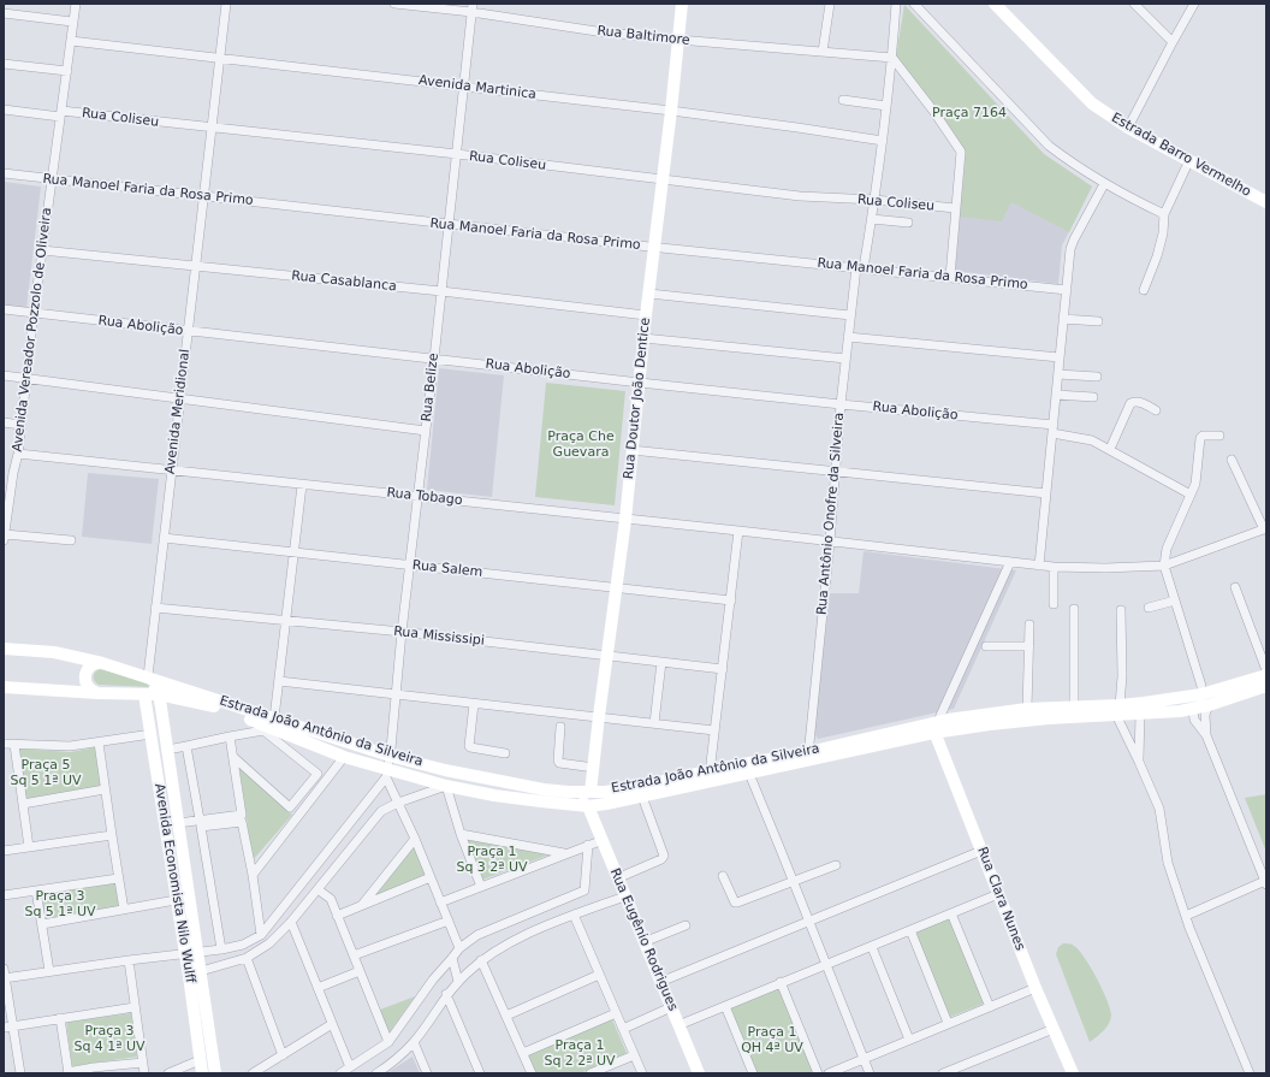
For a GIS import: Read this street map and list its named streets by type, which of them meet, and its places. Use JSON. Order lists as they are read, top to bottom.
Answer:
{
  "streets": {
    "main road": [
      "Estrada Barro Vermelho",
      "Rua Doutor João Dentice",
      "Estrada João Antônio da Silveira",
      "Avenida Economista Nilo Wulff",
      "Rua Clara Nunes",
      "Rua Eugênio Rodrigues"
    ],
    "street": [
      "Rua Baltimore",
      "Avenida Martinica",
      "Rua Coliseu",
      "Rua Manoel Faria da Rosa Primo",
      "Rua Casablanca",
      "Rua Abolição",
      "Avenida Vereador Pozzolo de Oliveira",
      "Rua Belize",
      "Avenida Meridional",
      "Rua Tobago",
      "Rua Antônio Onofre da Silveira",
      "Rua Salem",
      "Rua Mississipi"
    ]
  },
  "crossings": [
    ["Rua Baltimore", "Rua Belize"],
    ["Rua Baltimore", "Rua Doutor João Dentice"],
    ["Rua Baltimore", "Rua Antônio Onofre da Silveira"],
    ["Avenida Martinica", "Avenida Vereador Pozzolo de Oliveira"],
    ["Avenida Martinica", "Rua Belize"],
    ["Avenida Martinica", "Rua Doutor João Dentice"],
    ["Avenida Martinica", "Avenida Meridional"],
    ["Avenida Martinica", "Rua Antônio Onofre da Silveira"],
    ["Rua Coliseu", "Avenida Vereador Pozzolo de Oliveira"],
    ["Rua Coliseu", "Rua Belize"],
    ["Rua Coliseu", "Rua Doutor João Dentice"],
    ["Rua Coliseu", "Avenida Meridional"],
    ["Rua Coliseu", "Rua Antônio Onofre da Silveira"],
    ["Rua Manoel Faria da Rosa Primo", "Avenida Vereador Pozzolo de Oliveira"],
    ["Rua Manoel Faria da Rosa Primo", "Rua Belize"],
    ["Rua Manoel Faria da Rosa Primo", "Rua Doutor João Dentice"],
    ["Rua Manoel Faria da Rosa Primo", "Avenida Meridional"],
    ["Rua Manoel Faria da Rosa Primo", "Rua Antônio Onofre da Silveira"],
    ["Rua Casablanca", "Avenida Vereador Pozzolo de Oliveira"],
    ["Rua Casablanca", "Rua Belize"],
    ["Rua Casablanca", "Rua Doutor João Dentice"],
    ["Rua Casablanca", "Avenida Meridional"],
    ["Rua Abolição", "Avenida Vereador Pozzolo de Oliveira"],
    ["Rua Abolição", "Rua Belize"],
    ["Rua Abolição", "Rua Doutor João Dentice"],
    ["Rua Abolição", "Avenida Meridional"],
    ["Rua Abolição", "Rua Antônio Onofre da Silveira"],
    ["Avenida Vereador Pozzolo de Oliveira", "Rua Tobago"],
    ["Rua Belize", "Rua Tobago"],
    ["Rua Belize", "Rua Salem"],
    ["Rua Belize", "Rua Mississipi"],
    ["Rua Belize", "Estrada João Antônio da Silveira"],
    ["Rua Doutor João Dentice", "Rua Tobago"],
    ["Rua Doutor João Dentice", "Rua Salem"],
    ["Rua Doutor João Dentice", "Rua Mississipi"],
    ["Rua Doutor João Dentice", "Estrada João Antônio da Silveira"],
    ["Avenida Meridional", "Rua Tobago"],
    ["Avenida Meridional", "Rua Salem"],
    ["Avenida Meridional", "Rua Mississipi"],
    ["Avenida Meridional", "Estrada João Antônio da Silveira"],
    ["Rua Tobago", "Rua Antônio Onofre da Silveira"],
    ["Rua Antônio Onofre da Silveira", "Estrada João Antônio da Silveira"],
    ["Estrada João Antônio da Silveira", "Avenida Economista Nilo Wulff"],
    ["Estrada João Antônio da Silveira", "Rua Clara Nunes"],
    ["Estrada João Antônio da Silveira", "Rua Eugênio Rodrigues"]
  ],
  "parks": [
    "Praça 7164",
    "Praça Che Guevara",
    "Praça 5 Sq 5 1ª UV",
    "Praça 1 Sq 3 2ª UV",
    "Praça 3 Sq 5 1ª UV",
    "Praça 3 Sq 4 1ª UV",
    "Praça 1 QH 4ª UV",
    "Praça 1 Sq 2 2ª UV"
  ]
}
